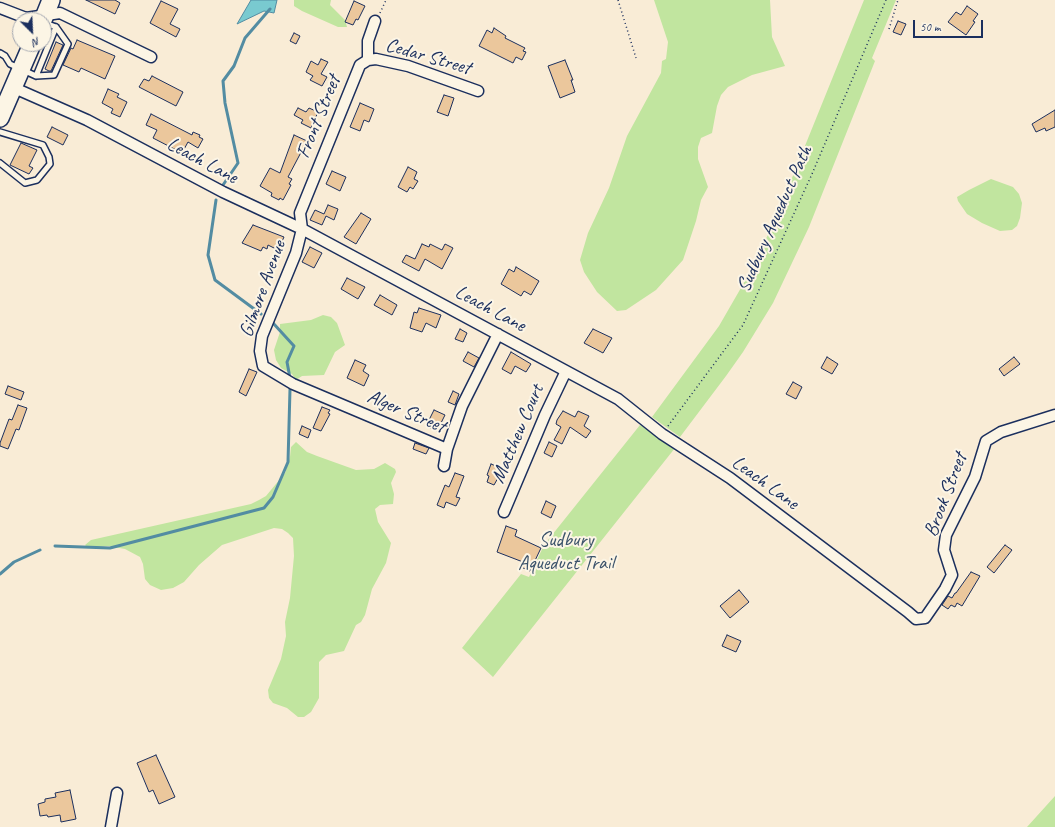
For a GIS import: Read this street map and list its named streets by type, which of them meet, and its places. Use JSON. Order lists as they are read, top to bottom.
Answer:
{
  "streets": {
    "street": [
      "Cedar Street",
      "Front Street",
      "Leach Lane",
      "Gilmore Avenue",
      "Alger Street",
      "Matthew Court",
      "Brook Street"
    ],
    "path": ["Sudbury Aqueduct Path"]
  },
  "crossings": [
    ["Cedar Street", "Front Street"],
    ["Front Street", "Leach Lane"],
    ["Front Street", "Gilmore Avenue"],
    ["Leach Lane", "Sudbury Aqueduct Path"],
    ["Leach Lane", "Gilmore Avenue"],
    ["Leach Lane", "Alger Street"],
    ["Leach Lane", "Matthew Court"],
    ["Leach Lane", "Brook Street"],
    ["Gilmore Avenue", "Alger Street"]
  ],
  "parks": ["Sudbury Aqueduct Trail"],
  "scale_bar": "50 m",
  "north": "bottom right"
}
